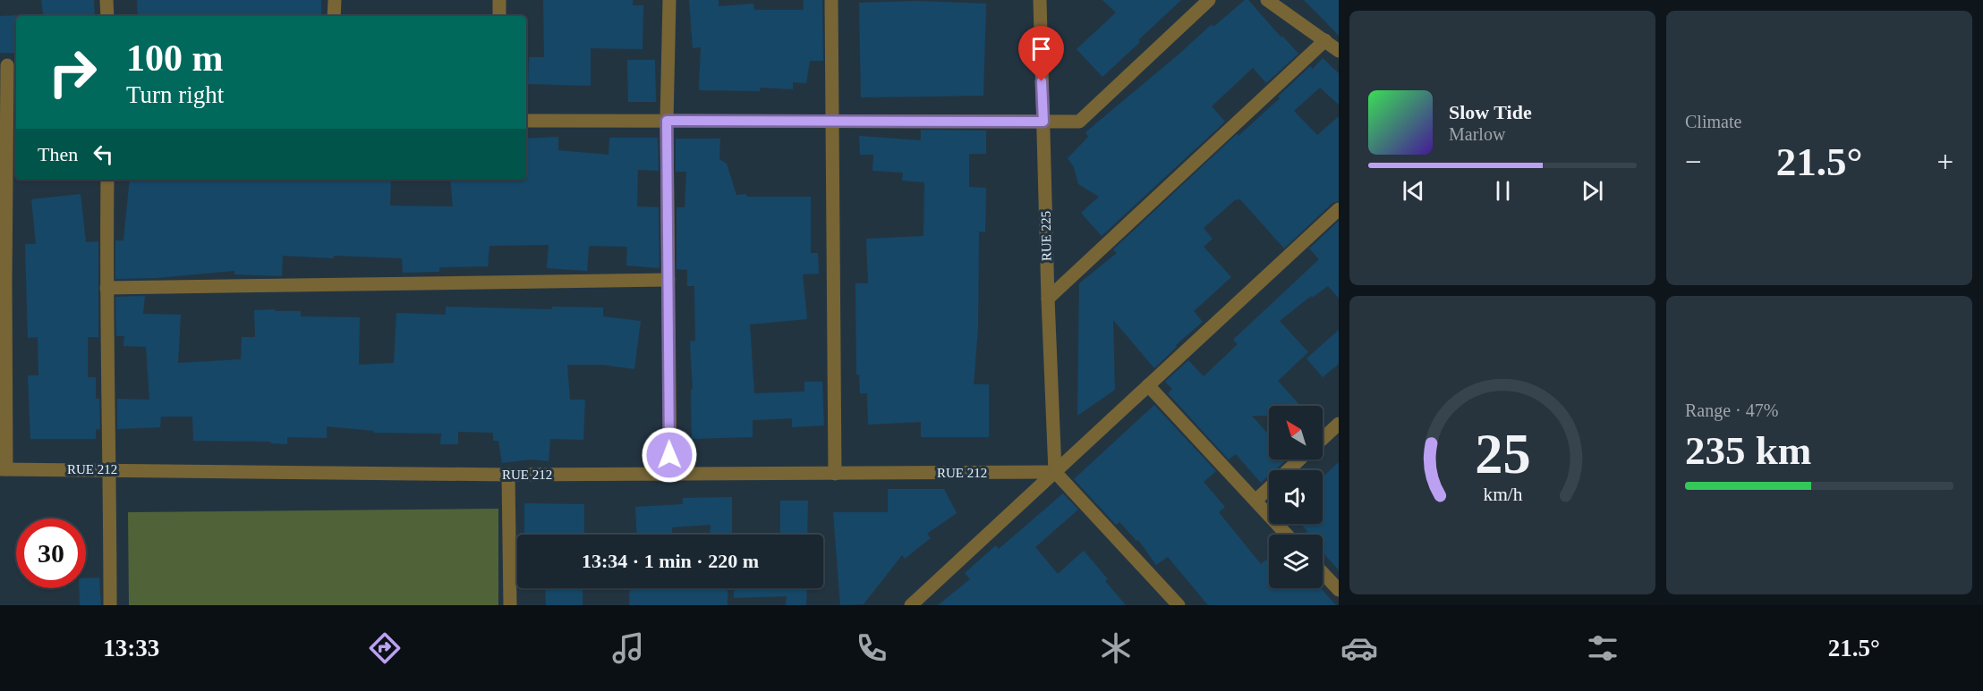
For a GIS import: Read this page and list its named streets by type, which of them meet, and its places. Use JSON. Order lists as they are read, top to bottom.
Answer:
{
  "streets": {
    "street": ["RUE 225", "RUE 212"]
  },
  "crossings": [
    ["RUE 225", "RUE 212"]
  ],
  "north": "top left",
  "page": {
    "tile": [
      "Climate",
      ["Range · 47%", "235 km"]
    ],
    "turn": ["100 m", "Turn right"],
    "song": ["Slow Tide", "Marlow"],
    "then": "Then",
    "heat": ["−", "21.5°", "+"],
    "limit": "30",
    "trip": "13:34 · 1 min · 220 m",
    "tabs": ["13:33", "21.5°"],
    "gauge": ["25", "km/h"]
  }
}
